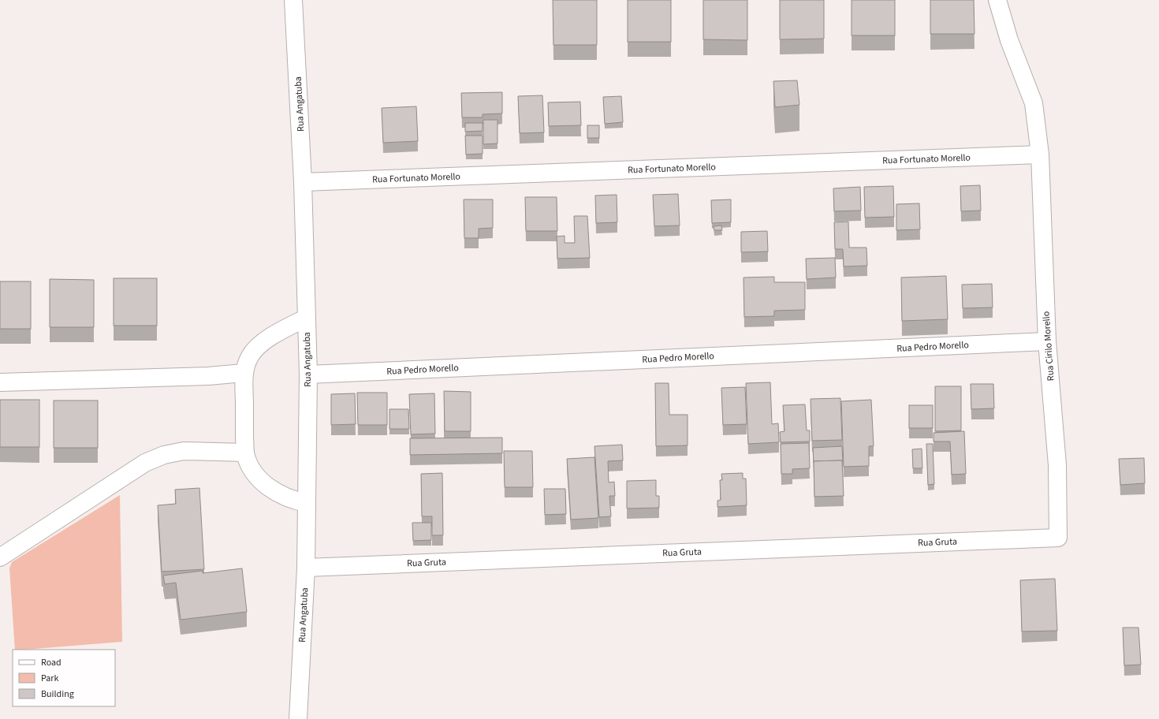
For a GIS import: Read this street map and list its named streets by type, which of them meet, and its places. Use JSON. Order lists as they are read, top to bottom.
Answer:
{
  "streets": {
    "street": [
      "Rua Angatuba",
      "Rua Fortunato Morello",
      "Rua Cirilo Morello",
      "Rua Pedro Morello",
      "Rua Gruta"
    ]
  },
  "crossings": [
    ["Rua Angatuba", "Rua Fortunato Morello"],
    ["Rua Angatuba", "Rua Pedro Morello"],
    ["Rua Angatuba", "Rua Gruta"],
    ["Rua Fortunato Morello", "Rua Cirilo Morello"],
    ["Rua Cirilo Morello", "Rua Pedro Morello"],
    ["Rua Cirilo Morello", "Rua Gruta"]
  ],
  "legend": ["Road", "Park", "Building"]
}
